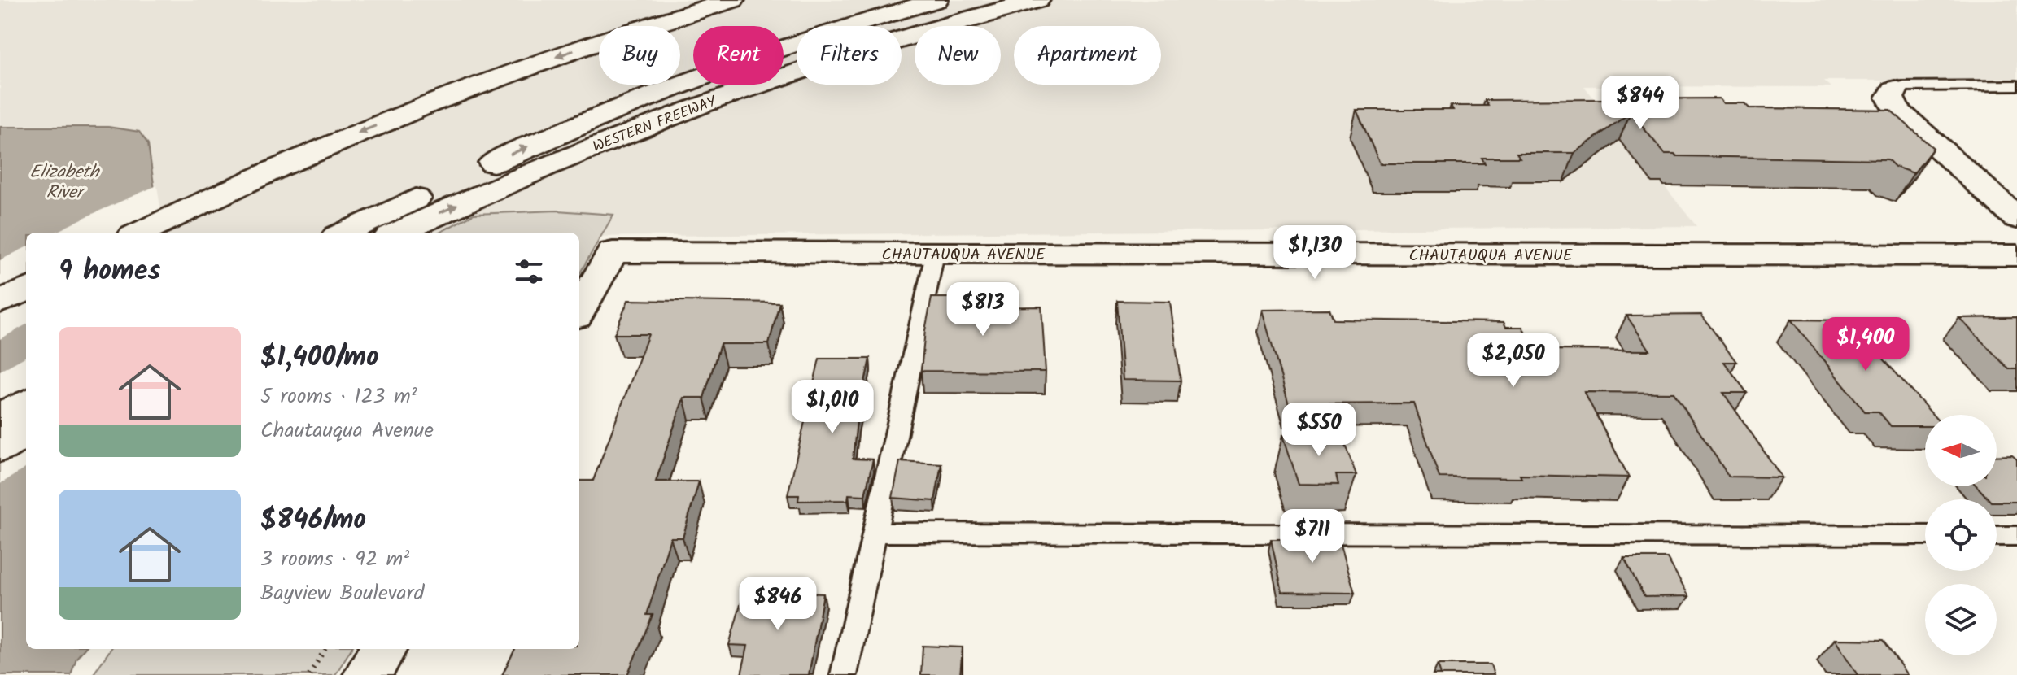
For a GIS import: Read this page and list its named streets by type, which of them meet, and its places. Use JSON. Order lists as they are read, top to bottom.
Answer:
{
  "streets": {
    "main road": ["WESTERN FREEWAY", "CHAUTAUQUA AVENUE"]
  },
  "water": ["Elizabeth River"],
  "north": "left",
  "page": {
    "chip": [
      "Buy",
      "Rent",
      "Filters",
      "New",
      "Apartment"
    ],
    "price": [
      "$844",
      "$1,130",
      "$813",
      "$1,400",
      "$2,050",
      "$1,010",
      "$550",
      "$711",
      "$846"
    ],
    "heading": "9 homes",
    "list": [
      {
        "name": "$1,400/mo",
        "note": "5 rooms · 123 m² · Chautauqua Avenue"
      },
      {
        "name": "$846/mo",
        "note": "3 rooms · 92 m² · Bayview Boulevard"
      }
    ]
  }
}
